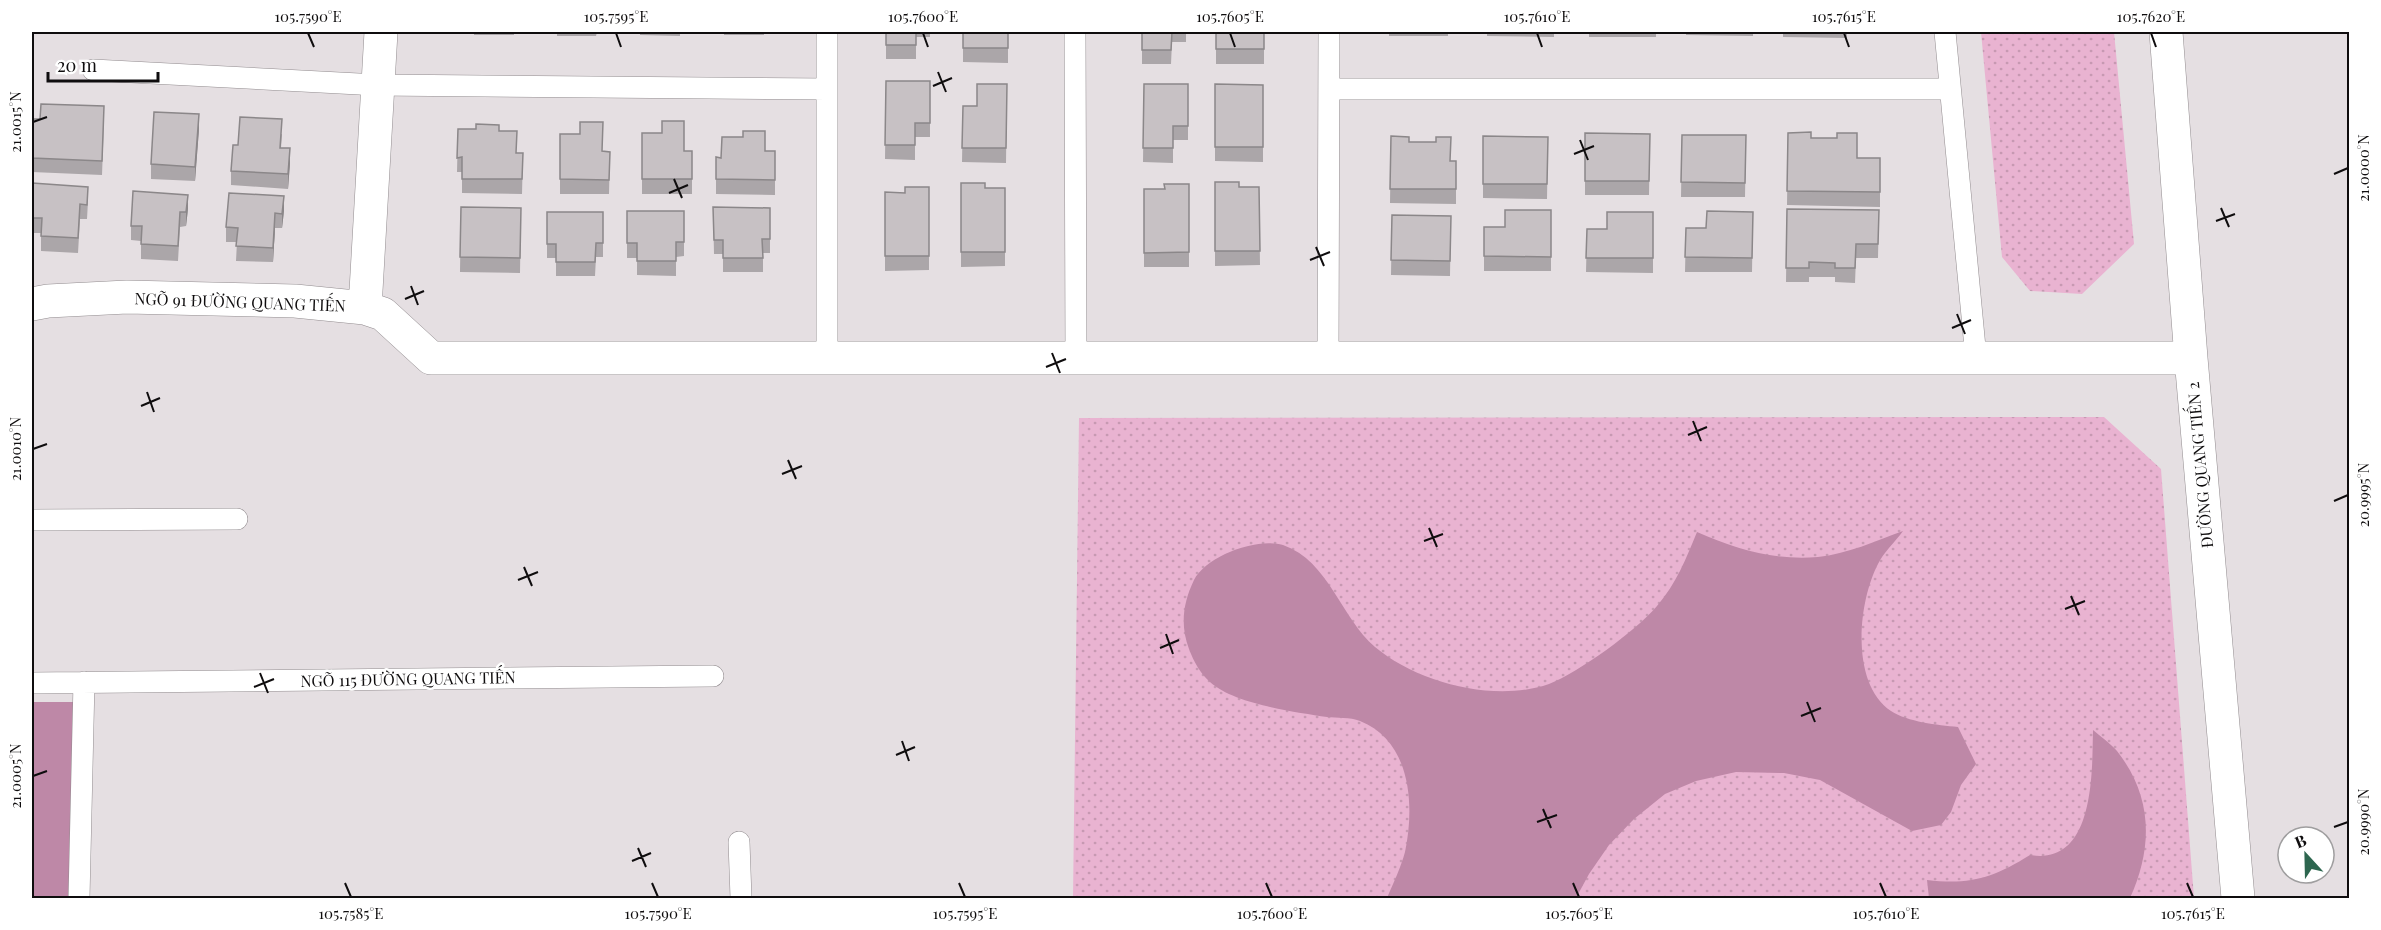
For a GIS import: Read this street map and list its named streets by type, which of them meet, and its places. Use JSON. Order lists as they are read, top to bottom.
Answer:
{
  "streets": {
    "street": ["NGÕ 91 ĐƯỜNG QUANG TIẾN", "ĐƯỜNG QUANG TIẾN 2"],
    "lane": ["NGÕ 115 ĐƯỜNG QUANG TIẾN"]
  },
  "scale_bar": "20 m",
  "north": "top",
  "coordinates": [
    "105.7590°E",
    "105.7595°E",
    "105.7600°E",
    "105.7605°E",
    "105.7610°E",
    "105.7615°E",
    "105.7620°E",
    "21.0015°N",
    "21.0000°N",
    "21.0010°N",
    "20.9995°N",
    "21.0005°N",
    "20.9990°N",
    "105.7585°E"
  ]
}
